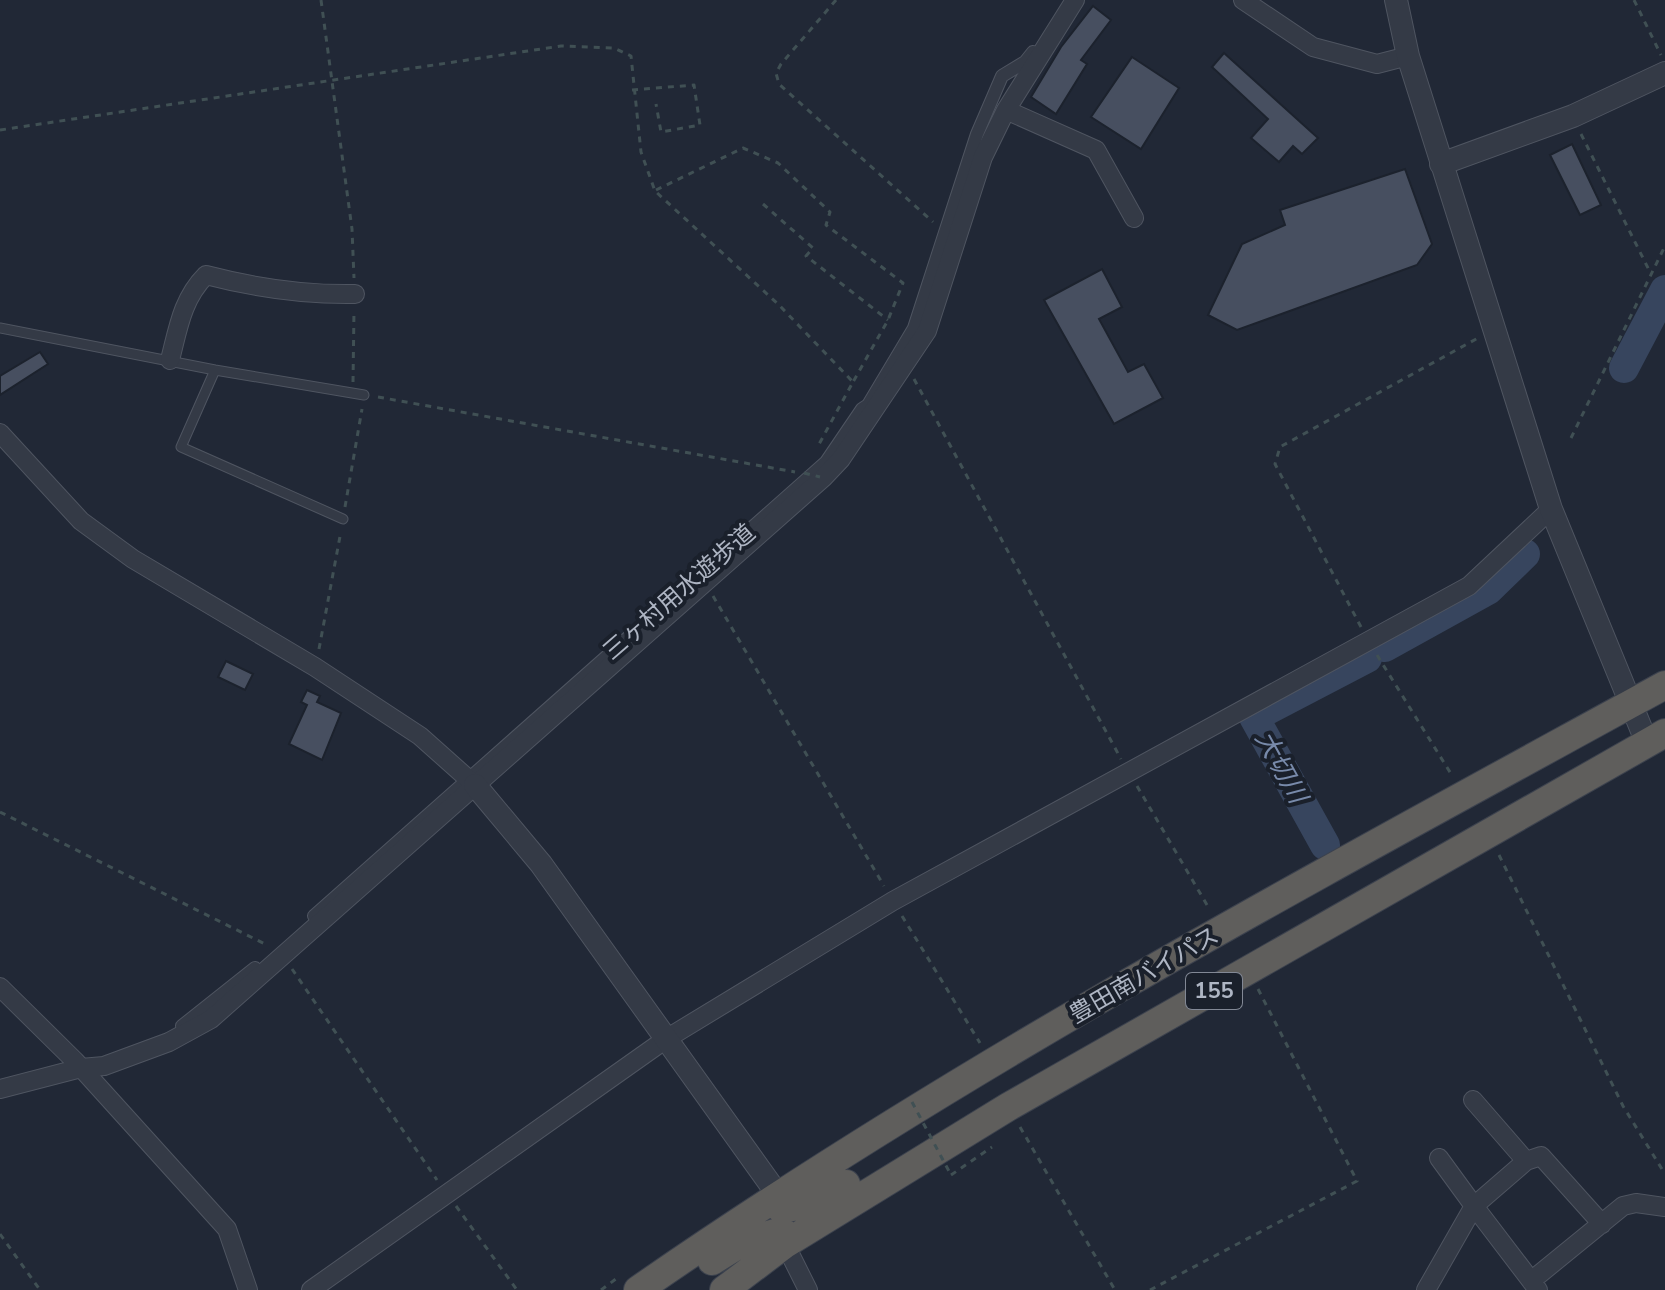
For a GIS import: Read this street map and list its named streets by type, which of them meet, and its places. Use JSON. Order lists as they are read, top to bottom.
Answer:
{
  "streets": {
    "highway": ["豊田南バイパス", "155"],
    "street": ["三ヶ村用水遊歩道"]
  },
  "water": ["大切川"]
}
